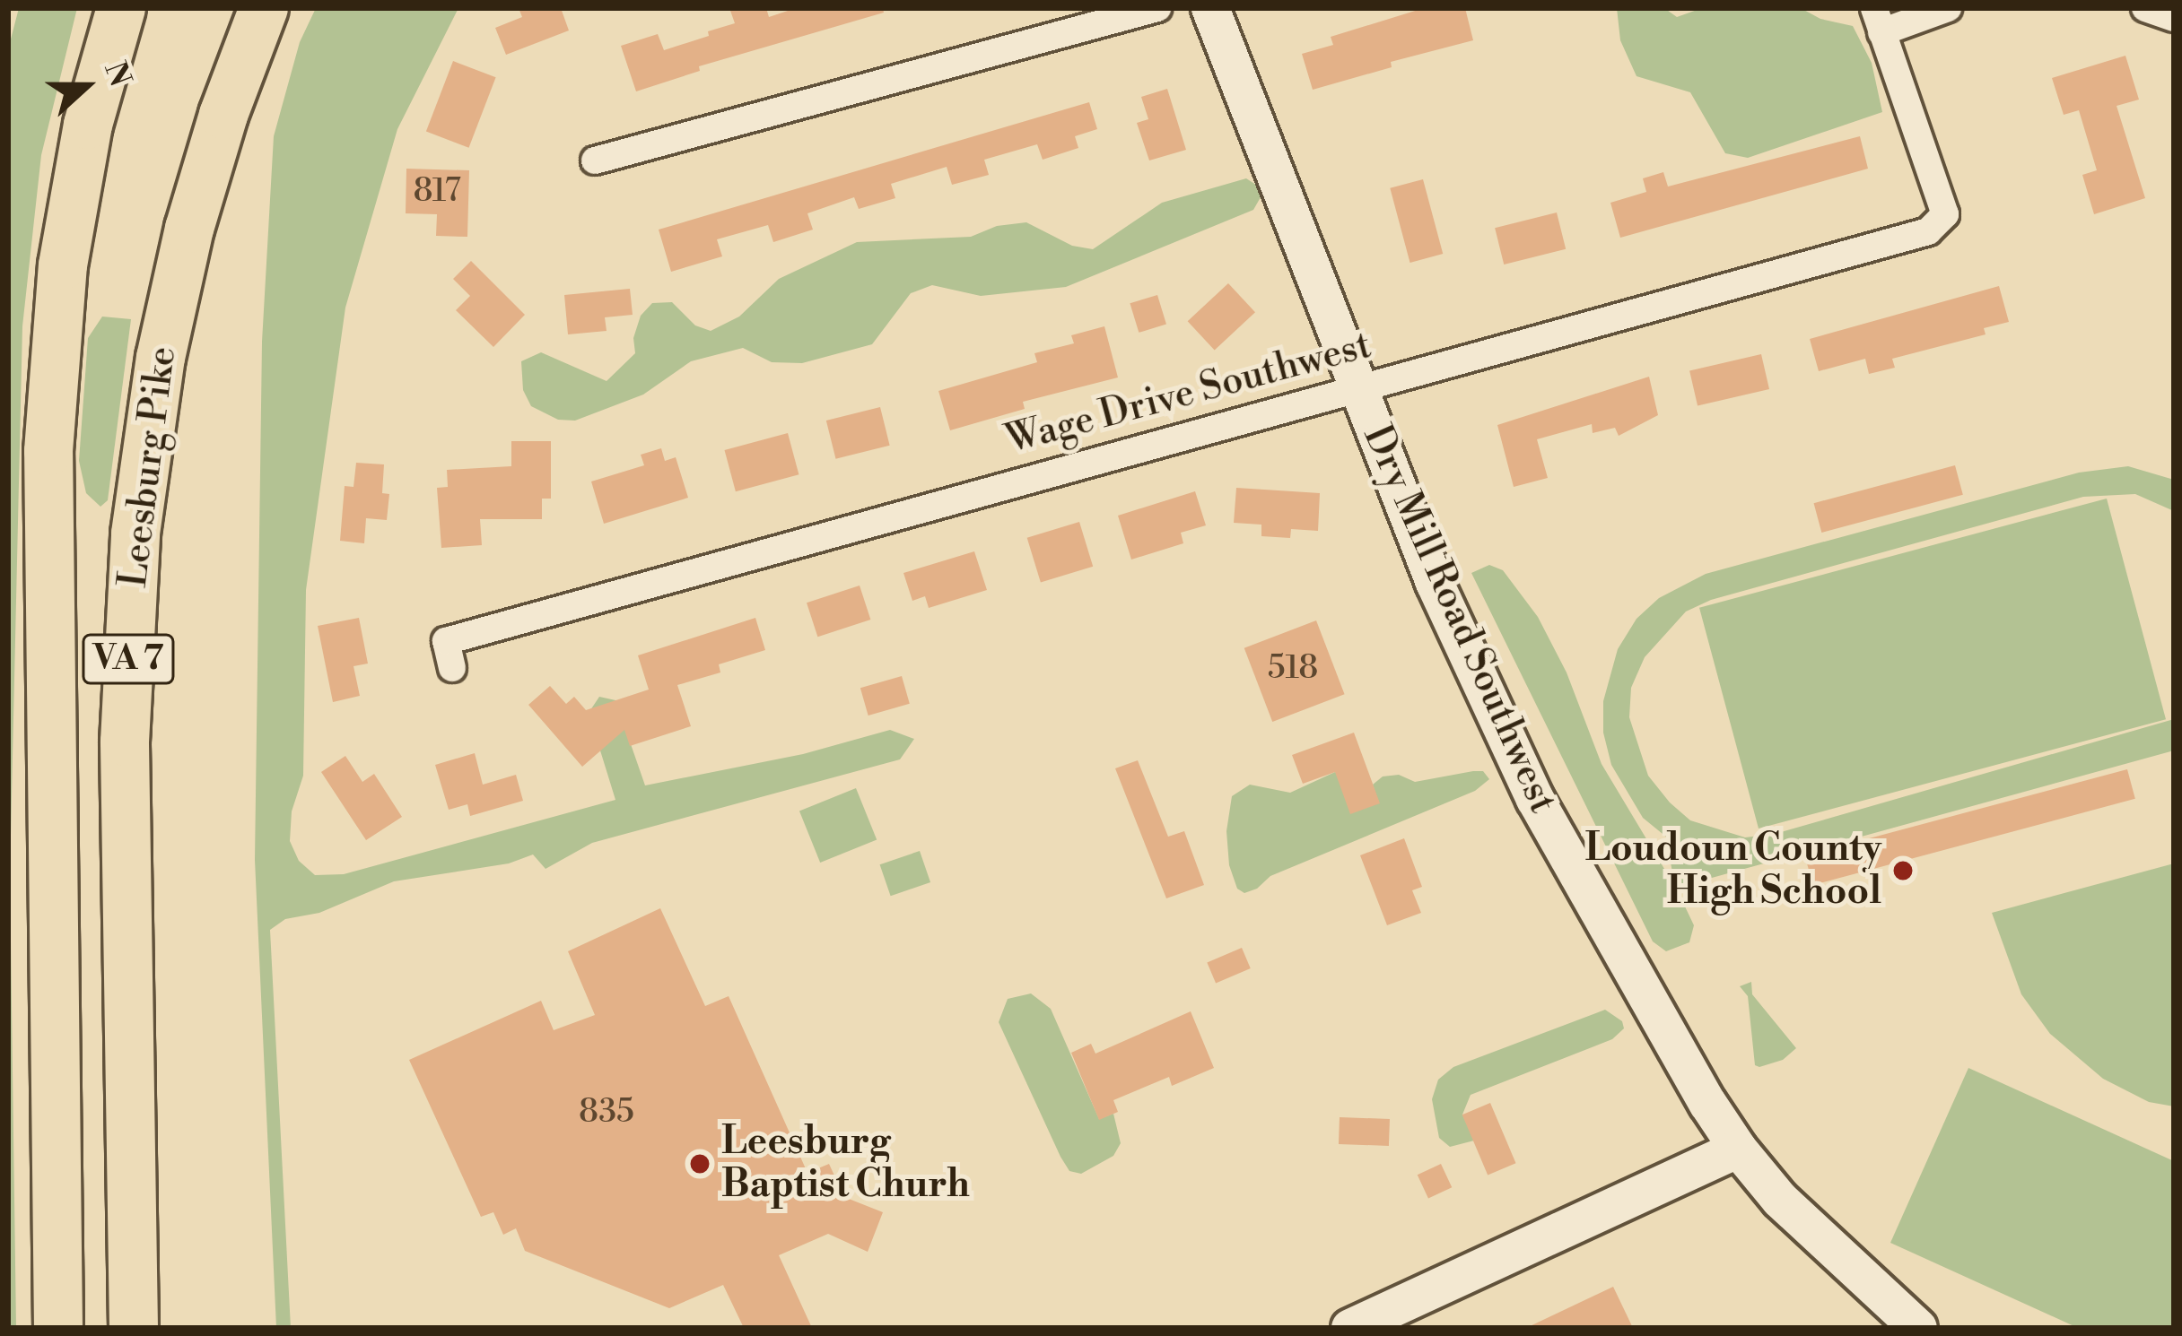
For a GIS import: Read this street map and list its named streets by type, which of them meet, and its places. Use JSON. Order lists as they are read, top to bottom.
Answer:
{
  "streets": {
    "highway": ["Leesburg Pike", "VA 7"],
    "street": ["Wage Drive Southwest", "Dry Mill Road Southwest"]
  },
  "crossings": [
    ["Wage Drive Southwest", "Dry Mill Road Southwest"]
  ],
  "places": ["Loudoun County High School", "Leesburg Baptist Churh"],
  "house_numbers": ["817", "518", "835"],
  "north": "right"
}
